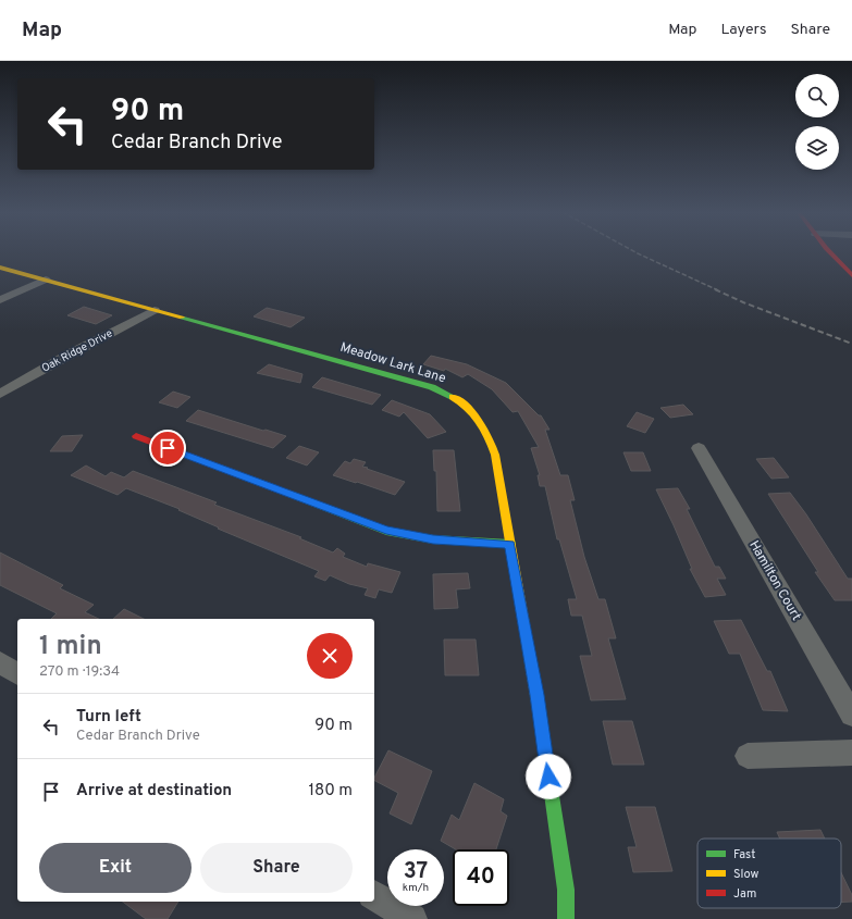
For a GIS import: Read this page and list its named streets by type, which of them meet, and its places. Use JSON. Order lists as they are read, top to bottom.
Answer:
{
  "streets": {
    "street": ["Oak Ridge Drive", "Meadow Lark Lane", "Hamilton Court"]
  },
  "crossings": [
    ["Oak Ridge Drive", "Meadow Lark Lane"]
  ],
  "legend": ["Fast", "Slow", "Jam"],
  "page": {
    "header": "Map",
    "nav": ["Map", "Layers", "Share"],
    "turn": ["90 m", "Cedar Branch Drive"],
    "heading": ["1 min", "270 m · 19:34"],
    "list": [
      {
        "name": "Turn left",
        "note": "Cedar Branch Drive",
        "value": "90 m"
      },
      {
        "name": "Arrive at destination",
        "value": "180 m"
      }
    ],
    "buttons": ["Exit", "Share"],
    "speed": "37 km/h",
    "limit": "40"
  }
}
